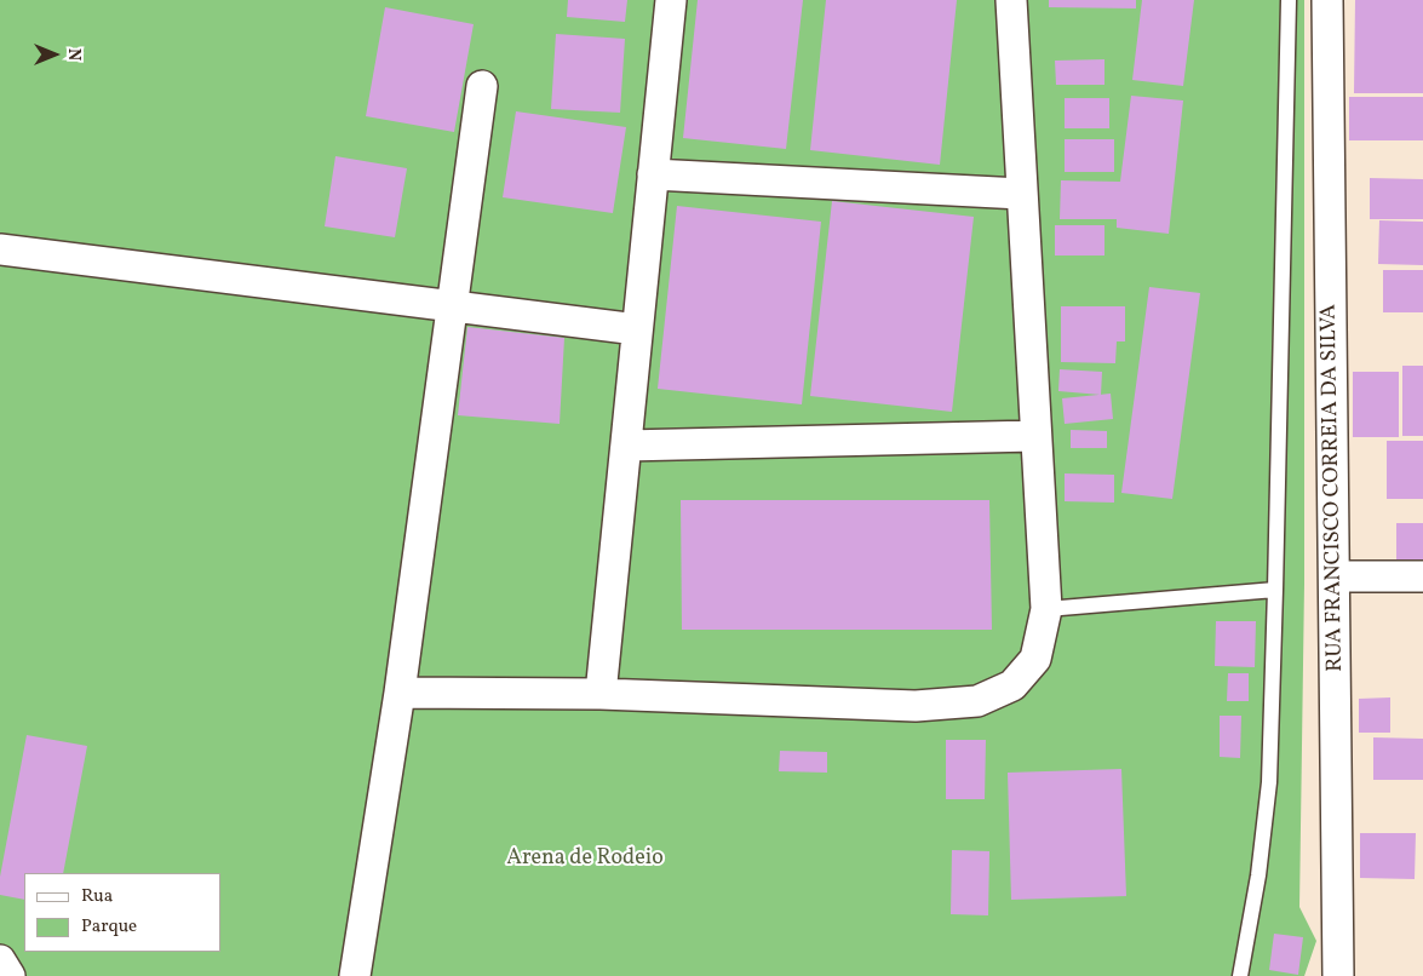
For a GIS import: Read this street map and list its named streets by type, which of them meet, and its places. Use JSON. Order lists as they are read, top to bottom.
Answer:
{
  "streets": {
    "street": ["RUA FRANCISCO CORREIA DA SILVA"]
  },
  "parks": ["Arena de Rodeio"],
  "legend": ["Rua", "Parque"],
  "north": "right"
}
